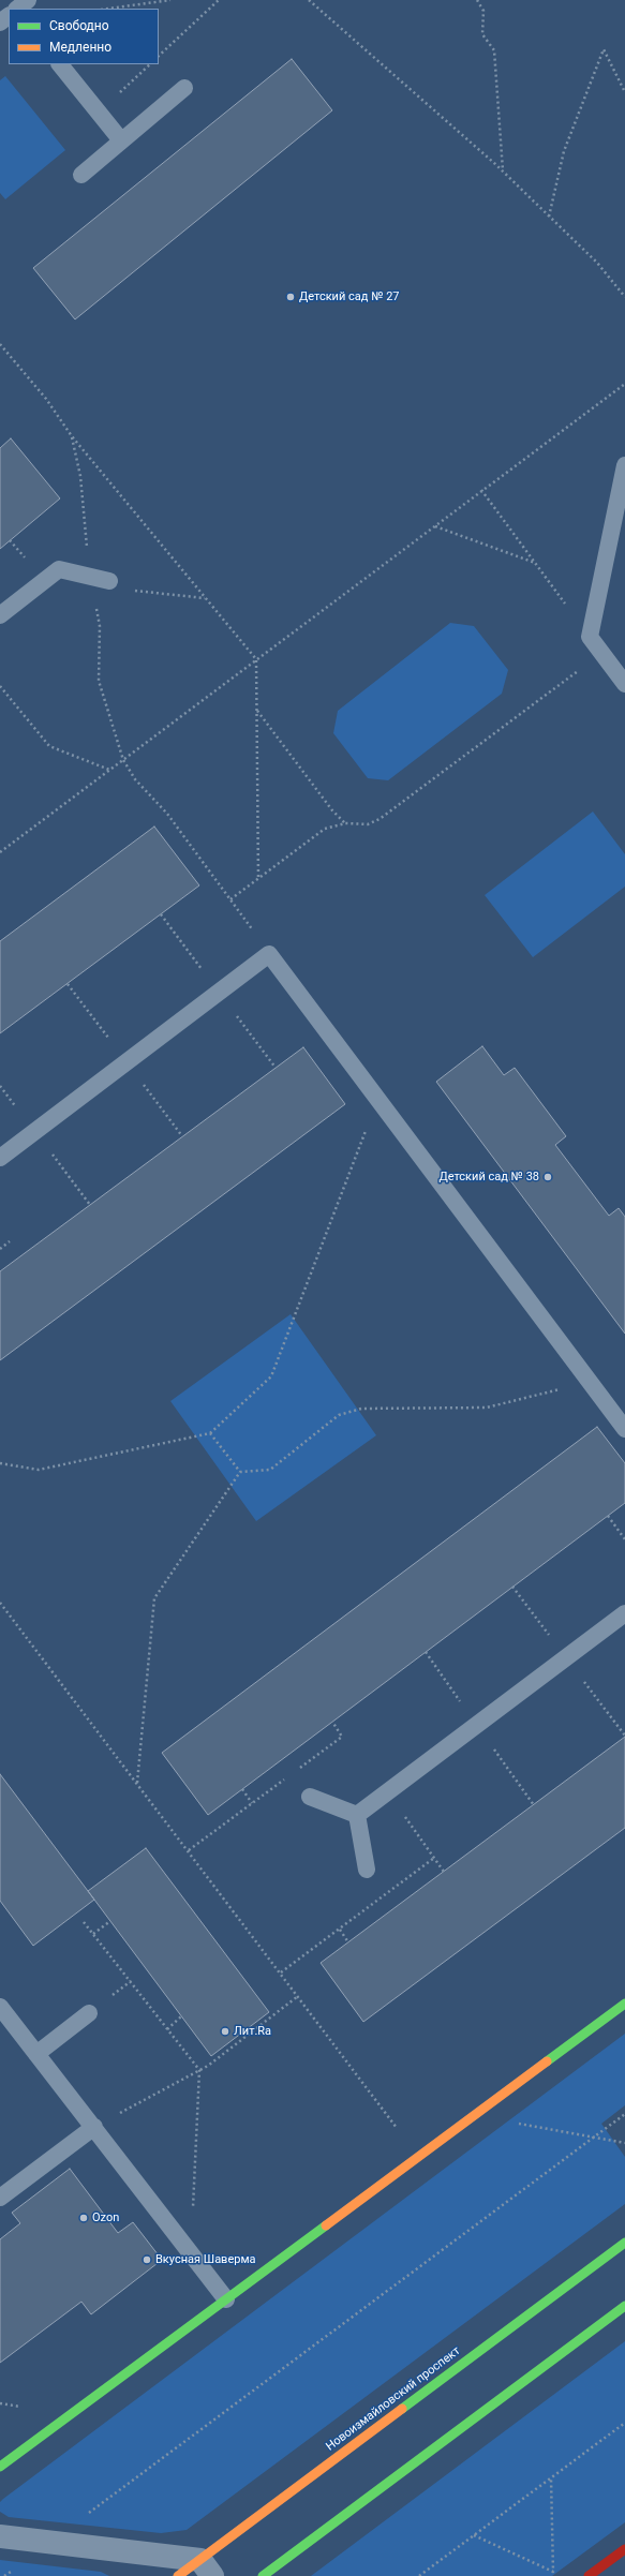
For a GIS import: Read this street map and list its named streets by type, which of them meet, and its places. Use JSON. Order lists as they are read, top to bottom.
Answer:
{
  "streets": {
    "street": ["Новоизмайловский проспект"]
  },
  "places": [
    "Детский сад № 27",
    "Детский сад № 38",
    "Лит.Ra",
    "Ozon",
    "Вкусная Шаверма"
  ],
  "legend": ["Свободно", "Медленно"]
}
